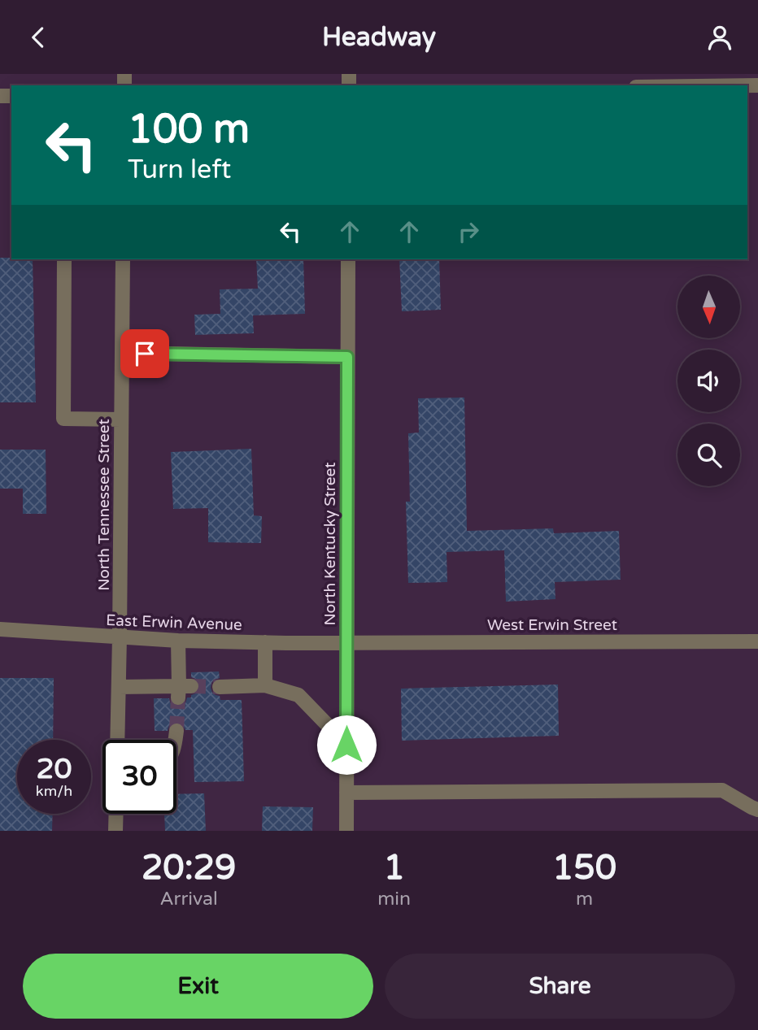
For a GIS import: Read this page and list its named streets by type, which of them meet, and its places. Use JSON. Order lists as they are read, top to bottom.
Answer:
{
  "streets": {
    "street": [
      "North Tennessee Street",
      "North Kentucky Street",
      "East Erwin Avenue",
      "West Erwin Street"
    ]
  },
  "crossings": [
    ["North Tennessee Street", "East Erwin Avenue"],
    ["North Kentucky Street", "East Erwin Avenue"],
    ["North Kentucky Street", "West Erwin Street"],
    ["East Erwin Avenue", "West Erwin Street"]
  ],
  "north": "bottom",
  "page": {
    "header": "Headway",
    "turn": ["100 m", "Turn left"],
    "speed": "20 km/h",
    "limit": "30",
    "eta": [
      "20:29",
      "Arrival",
      "1",
      "min",
      "150",
      "m"
    ],
    "buttons": ["Exit", "Share"]
  }
}
